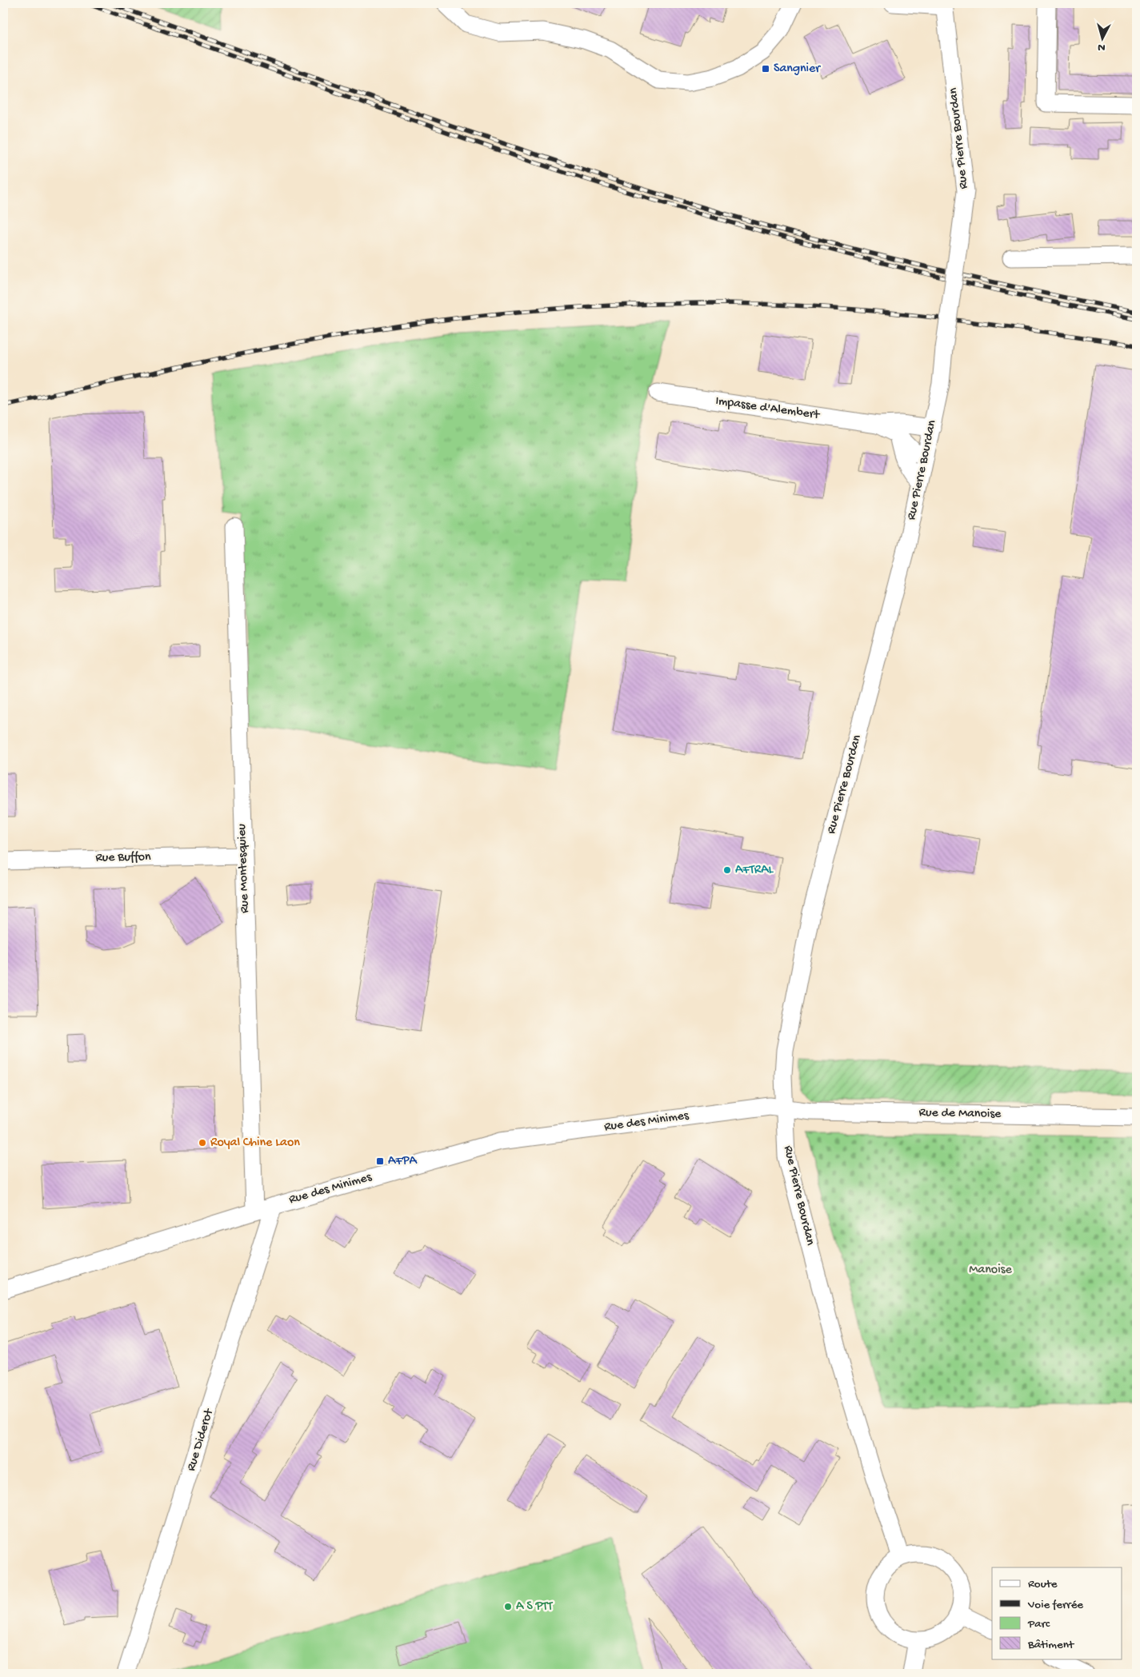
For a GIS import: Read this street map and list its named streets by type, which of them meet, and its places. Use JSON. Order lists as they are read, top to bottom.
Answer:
{
  "streets": {
    "street": [
      "Rue Pierre Bourdan",
      "Impasse d'Alembert",
      "Rue Buffon",
      "Rue Montesquieu",
      "Rue de Manoise",
      "Rue des Minimes",
      "Rue Diderot"
    ]
  },
  "crossings": [
    ["Rue Pierre Bourdan", "Impasse d'Alembert"],
    ["Rue Pierre Bourdan", "Rue de Manoise"],
    ["Rue Pierre Bourdan", "Rue des Minimes"],
    ["Rue Buffon", "Rue Montesquieu"],
    ["Rue Montesquieu", "Rue des Minimes"],
    ["Rue de Manoise", "Rue des Minimes"],
    ["Rue des Minimes", "Rue Diderot"]
  ],
  "parks": ["Manoise"],
  "places": {
    "transit": ["Sangnier", "AFPA"],
    "other": ["AFTRAL", "Royal Chine Laon", "A S PTT"]
  },
  "legend": [
    "Route",
    "Voie ferrée",
    "Parc",
    "Bâtiment"
  ],
  "north": "bottom"
}
